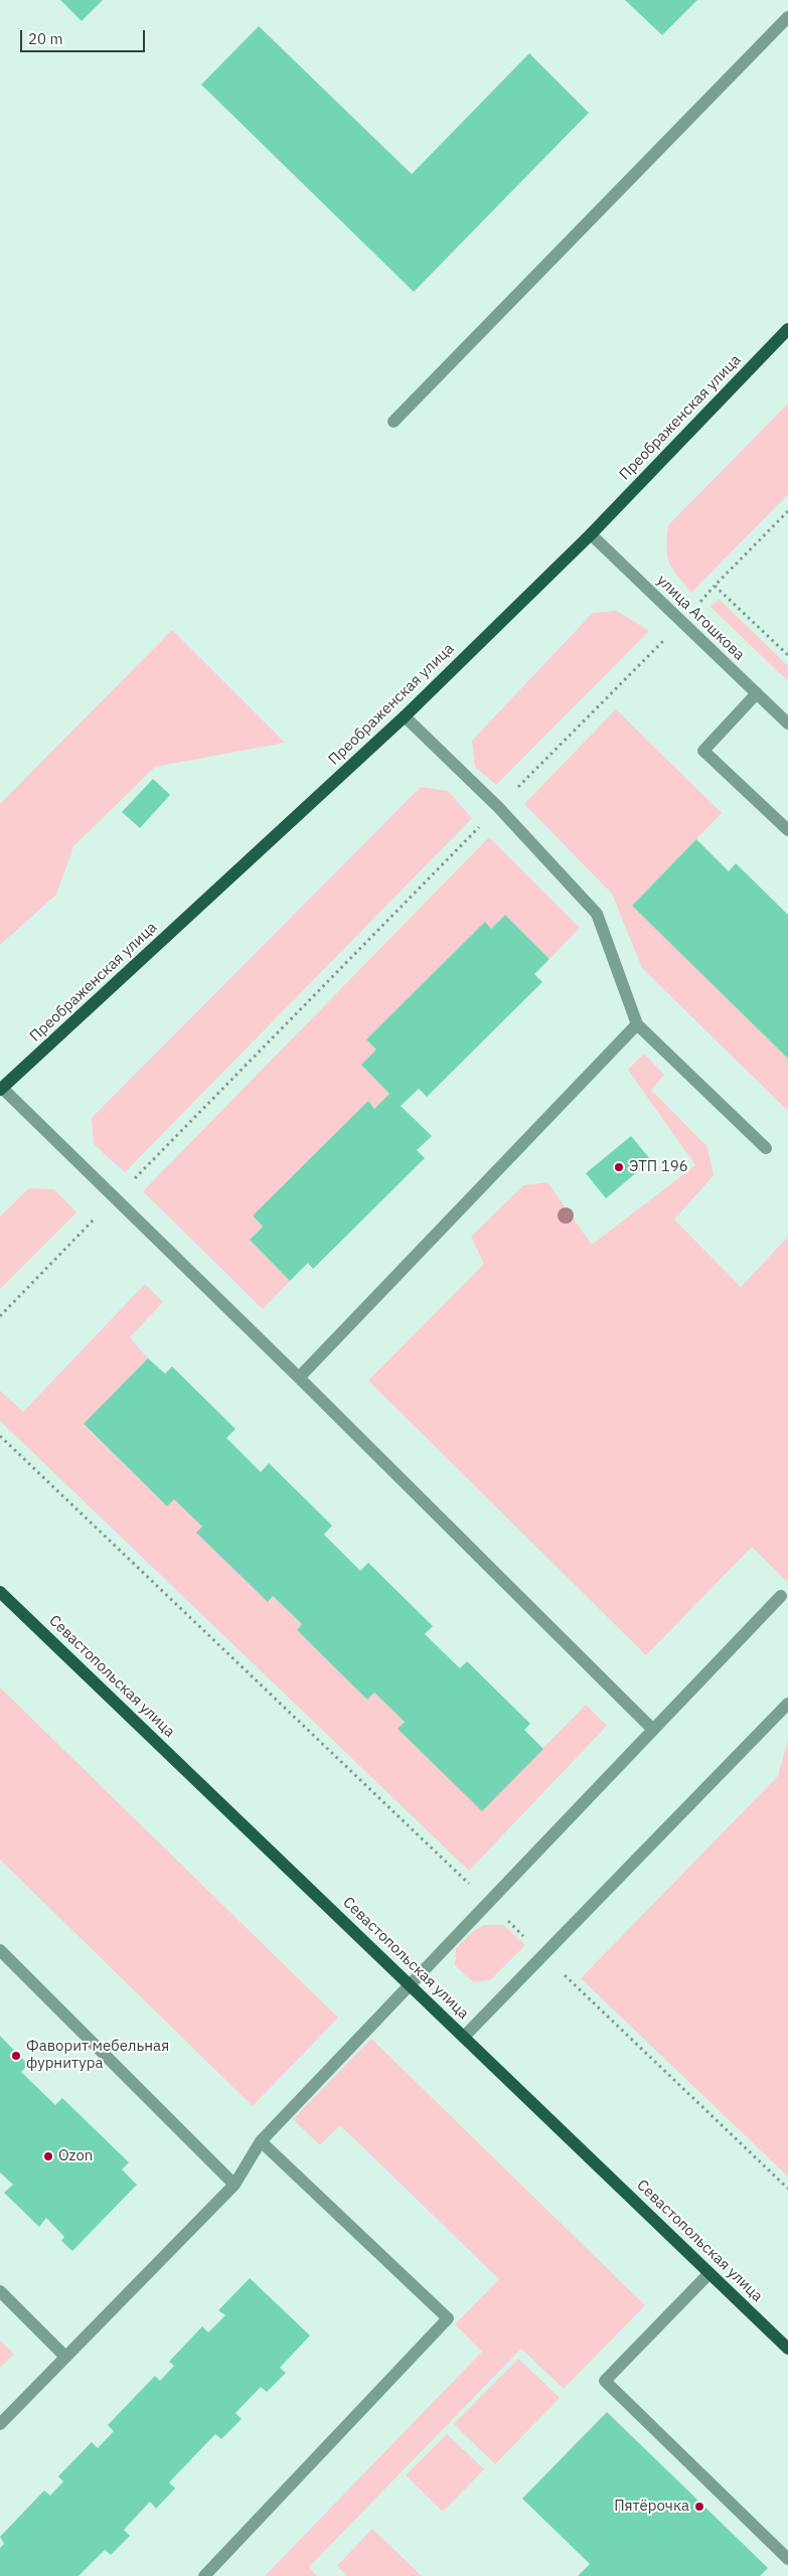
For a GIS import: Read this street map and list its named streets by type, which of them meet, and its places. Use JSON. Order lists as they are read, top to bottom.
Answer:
{
  "streets": {
    "main road": ["Преображенская улица", "Севастопольская улица"],
    "street": ["улица Агошкова"]
  },
  "crossings": [
    ["Преображенская улица", "улица Агошкова"]
  ],
  "places": [
    "ЭТП 196",
    "Фаворит мебельная фурнитура",
    "Ozon",
    "Пятёрочка"
  ],
  "scale_bar": "20 m"
}
